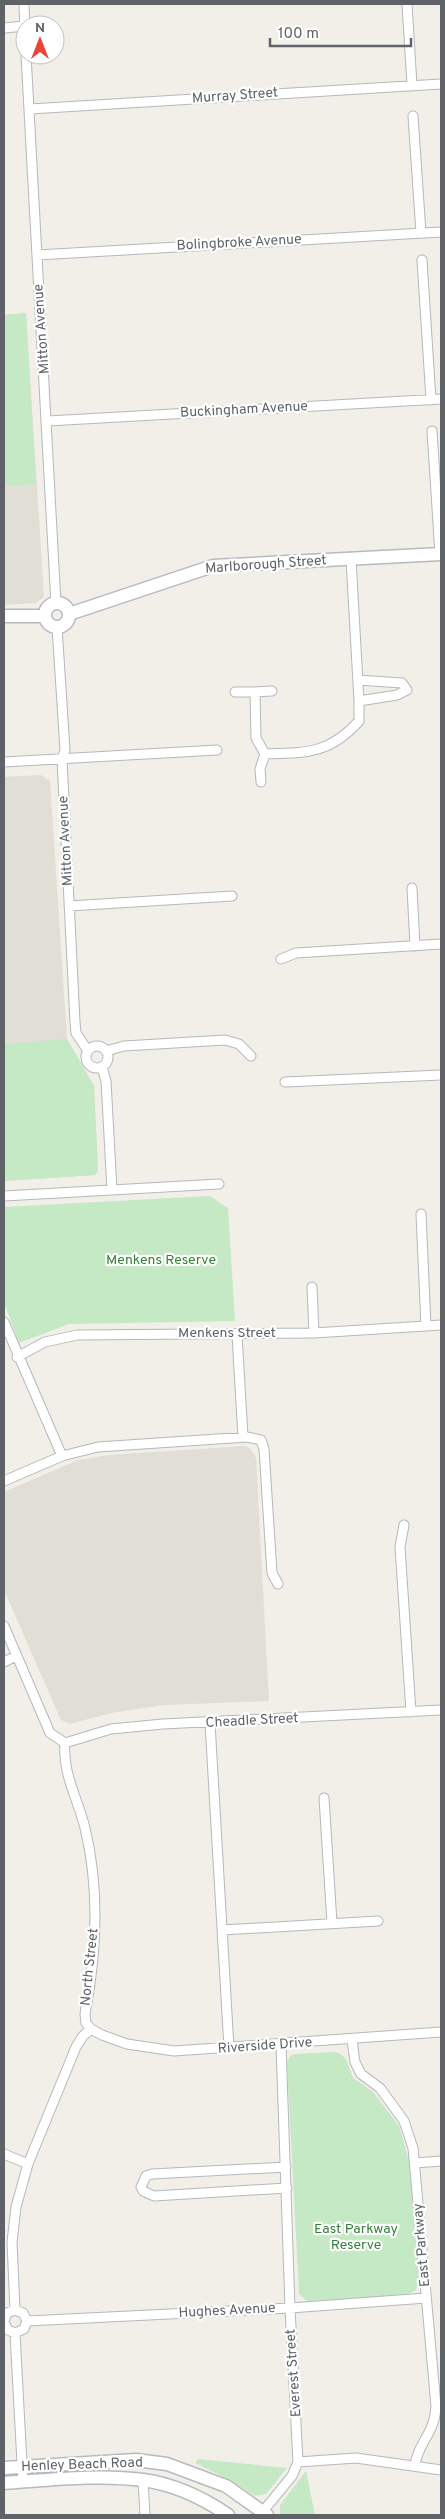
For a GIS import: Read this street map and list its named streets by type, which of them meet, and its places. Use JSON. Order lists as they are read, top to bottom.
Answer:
{
  "streets": {
    "main road": ["Marlborough Street", "Henley Beach Road"],
    "street": [
      "Murray Street",
      "Bolingbroke Avenue",
      "Mitton Avenue",
      "Buckingham Avenue",
      "Menkens Street",
      "Cheadle Street",
      "North Street",
      "Riverside Drive",
      "East Parkway",
      "Hughes Avenue",
      "Everest Street"
    ]
  },
  "crossings": [
    ["Murray Street", "Mitton Avenue"],
    ["Bolingbroke Avenue", "Mitton Avenue"],
    ["Mitton Avenue", "Buckingham Avenue"],
    ["Mitton Avenue", "Marlborough Street"],
    ["Cheadle Street", "North Street"],
    ["North Street", "Riverside Drive"],
    ["Riverside Drive", "East Parkway"],
    ["Riverside Drive", "Everest Street"],
    ["East Parkway", "Hughes Avenue"],
    ["Hughes Avenue", "Everest Street"]
  ],
  "parks": ["Menkens Reserve", "East Parkway Reserve"],
  "scale_bar": "100 m",
  "north": "top"
}
